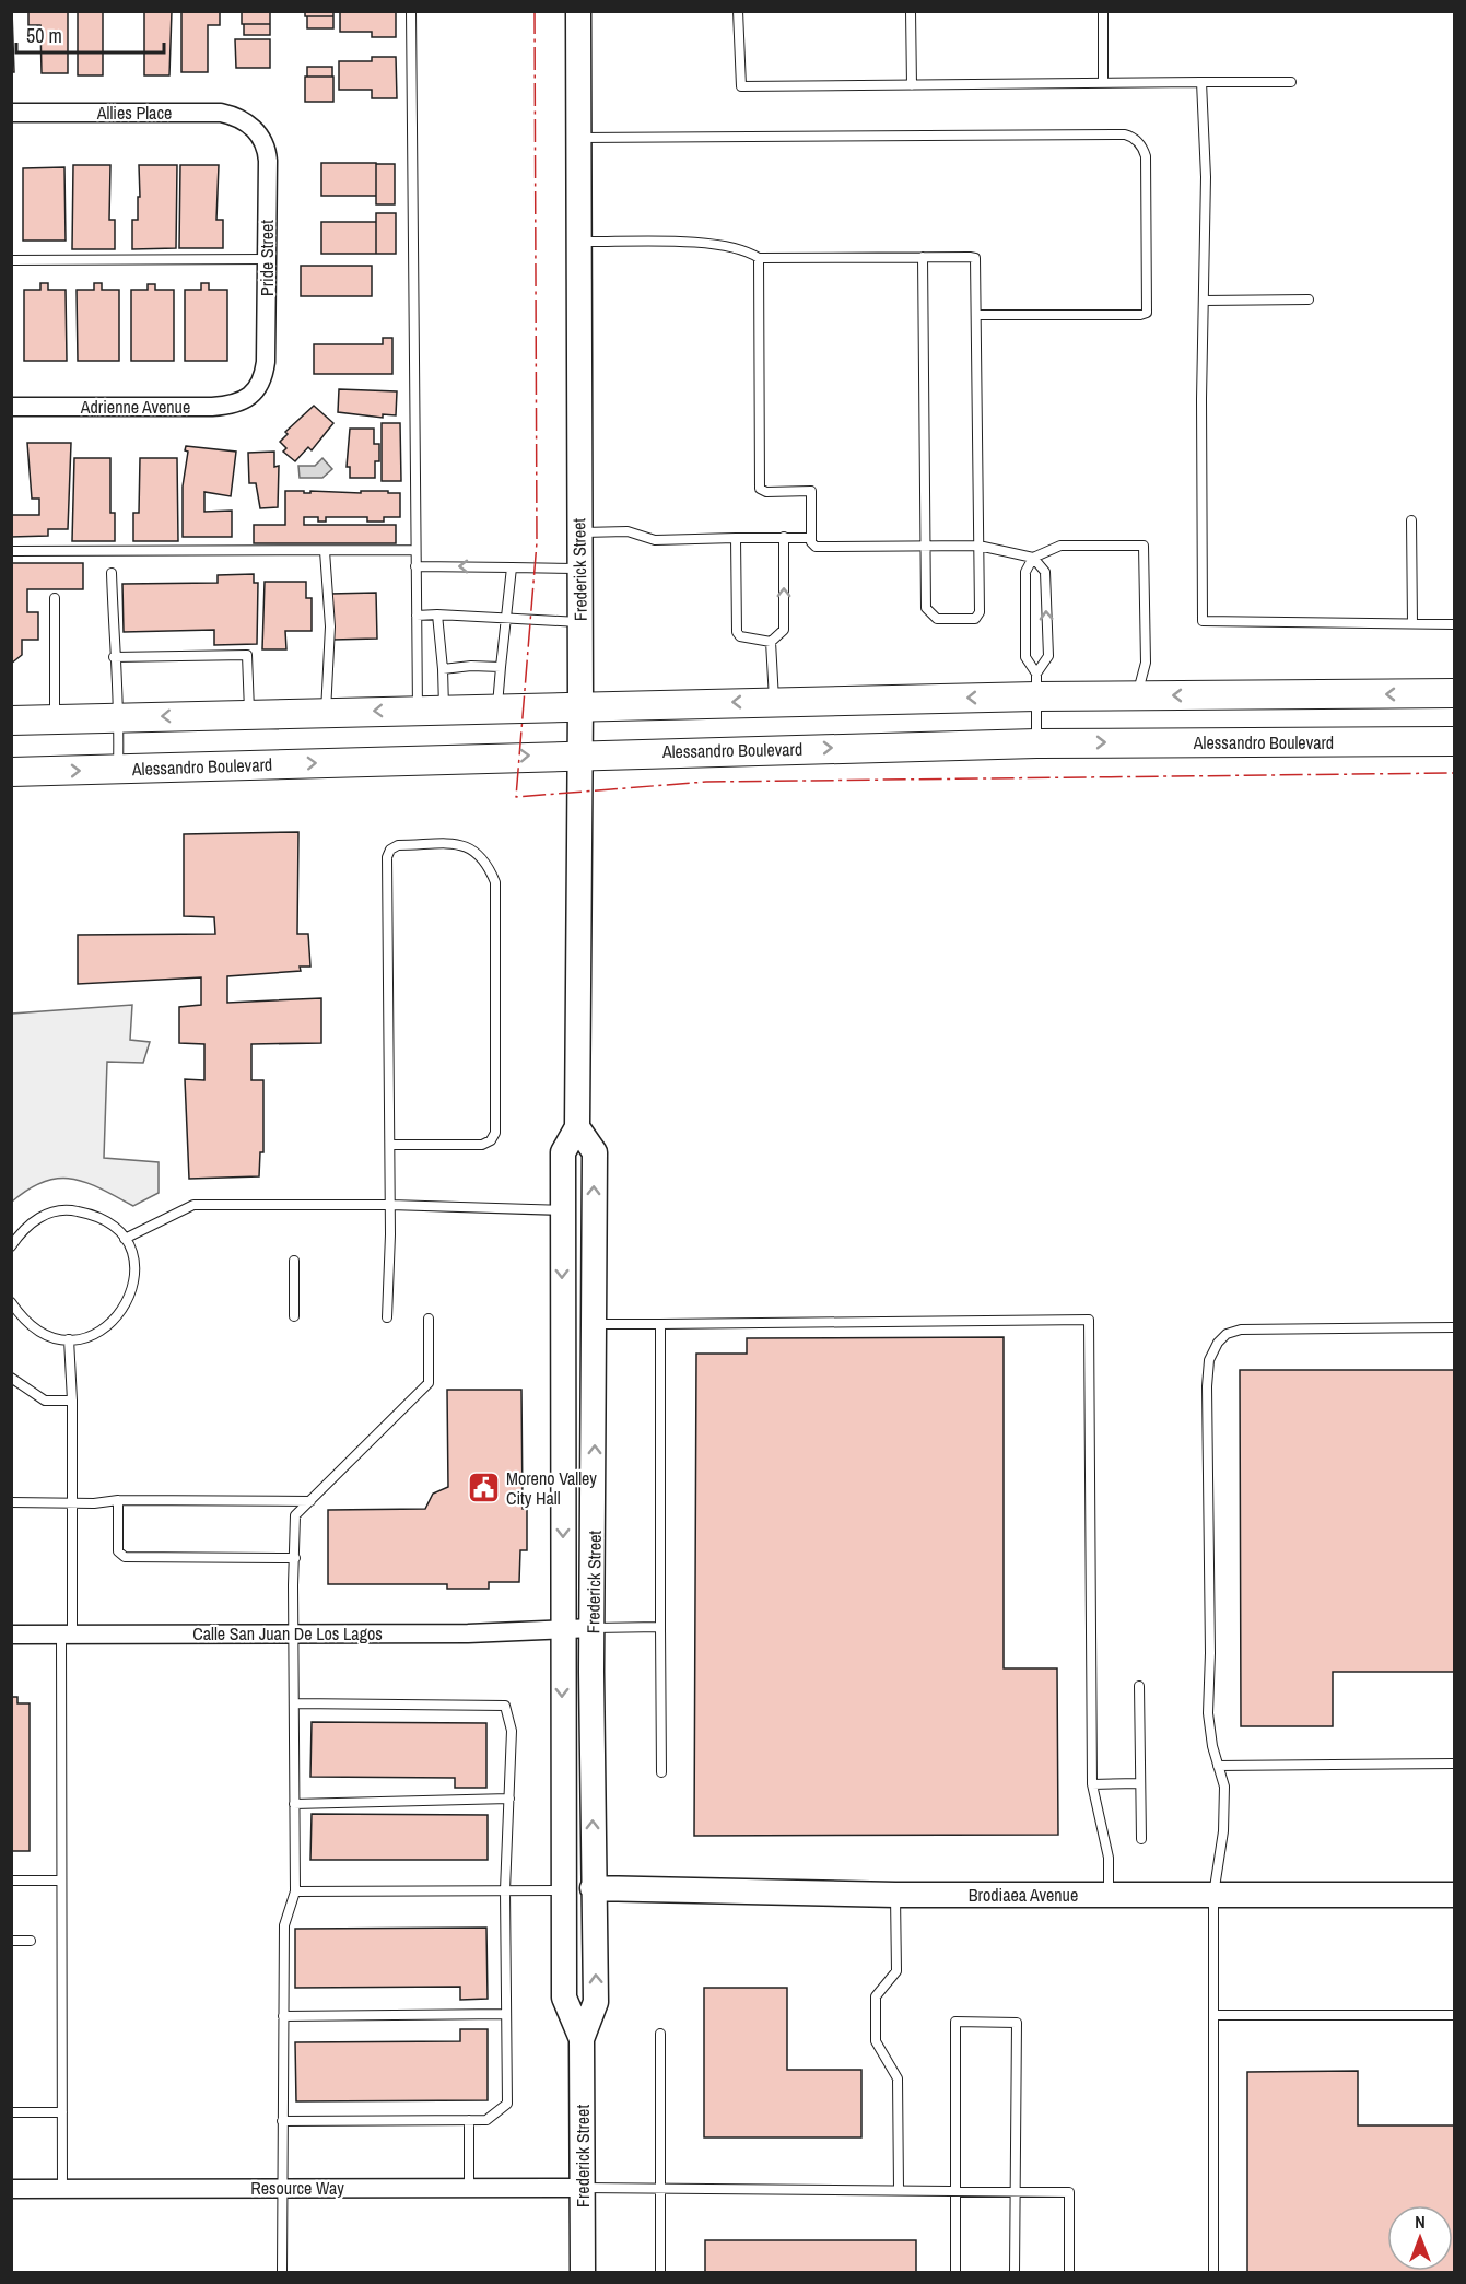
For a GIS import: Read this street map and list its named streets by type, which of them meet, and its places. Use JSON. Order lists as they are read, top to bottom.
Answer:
{
  "streets": {
    "main road": ["Frederick Street", "Alessandro Boulevard", "Brodiaea Avenue"],
    "street": [
      "Allies Place",
      "Pride Street",
      "Adrienne Avenue",
      "Calle San Juan De Los Lagos",
      "Resource Way"
    ]
  },
  "crossings": [
    ["Allies Place", "Pride Street"],
    ["Pride Street", "Adrienne Avenue"],
    ["Frederick Street", "Alessandro Boulevard"],
    ["Frederick Street", "Calle San Juan De Los Lagos"],
    ["Frederick Street", "Brodiaea Avenue"],
    ["Frederick Street", "Resource Way"]
  ],
  "places": {
    "public building": ["Moreno Valley City Hall"]
  },
  "scale_bar": "50 m",
  "north": "top"
}
